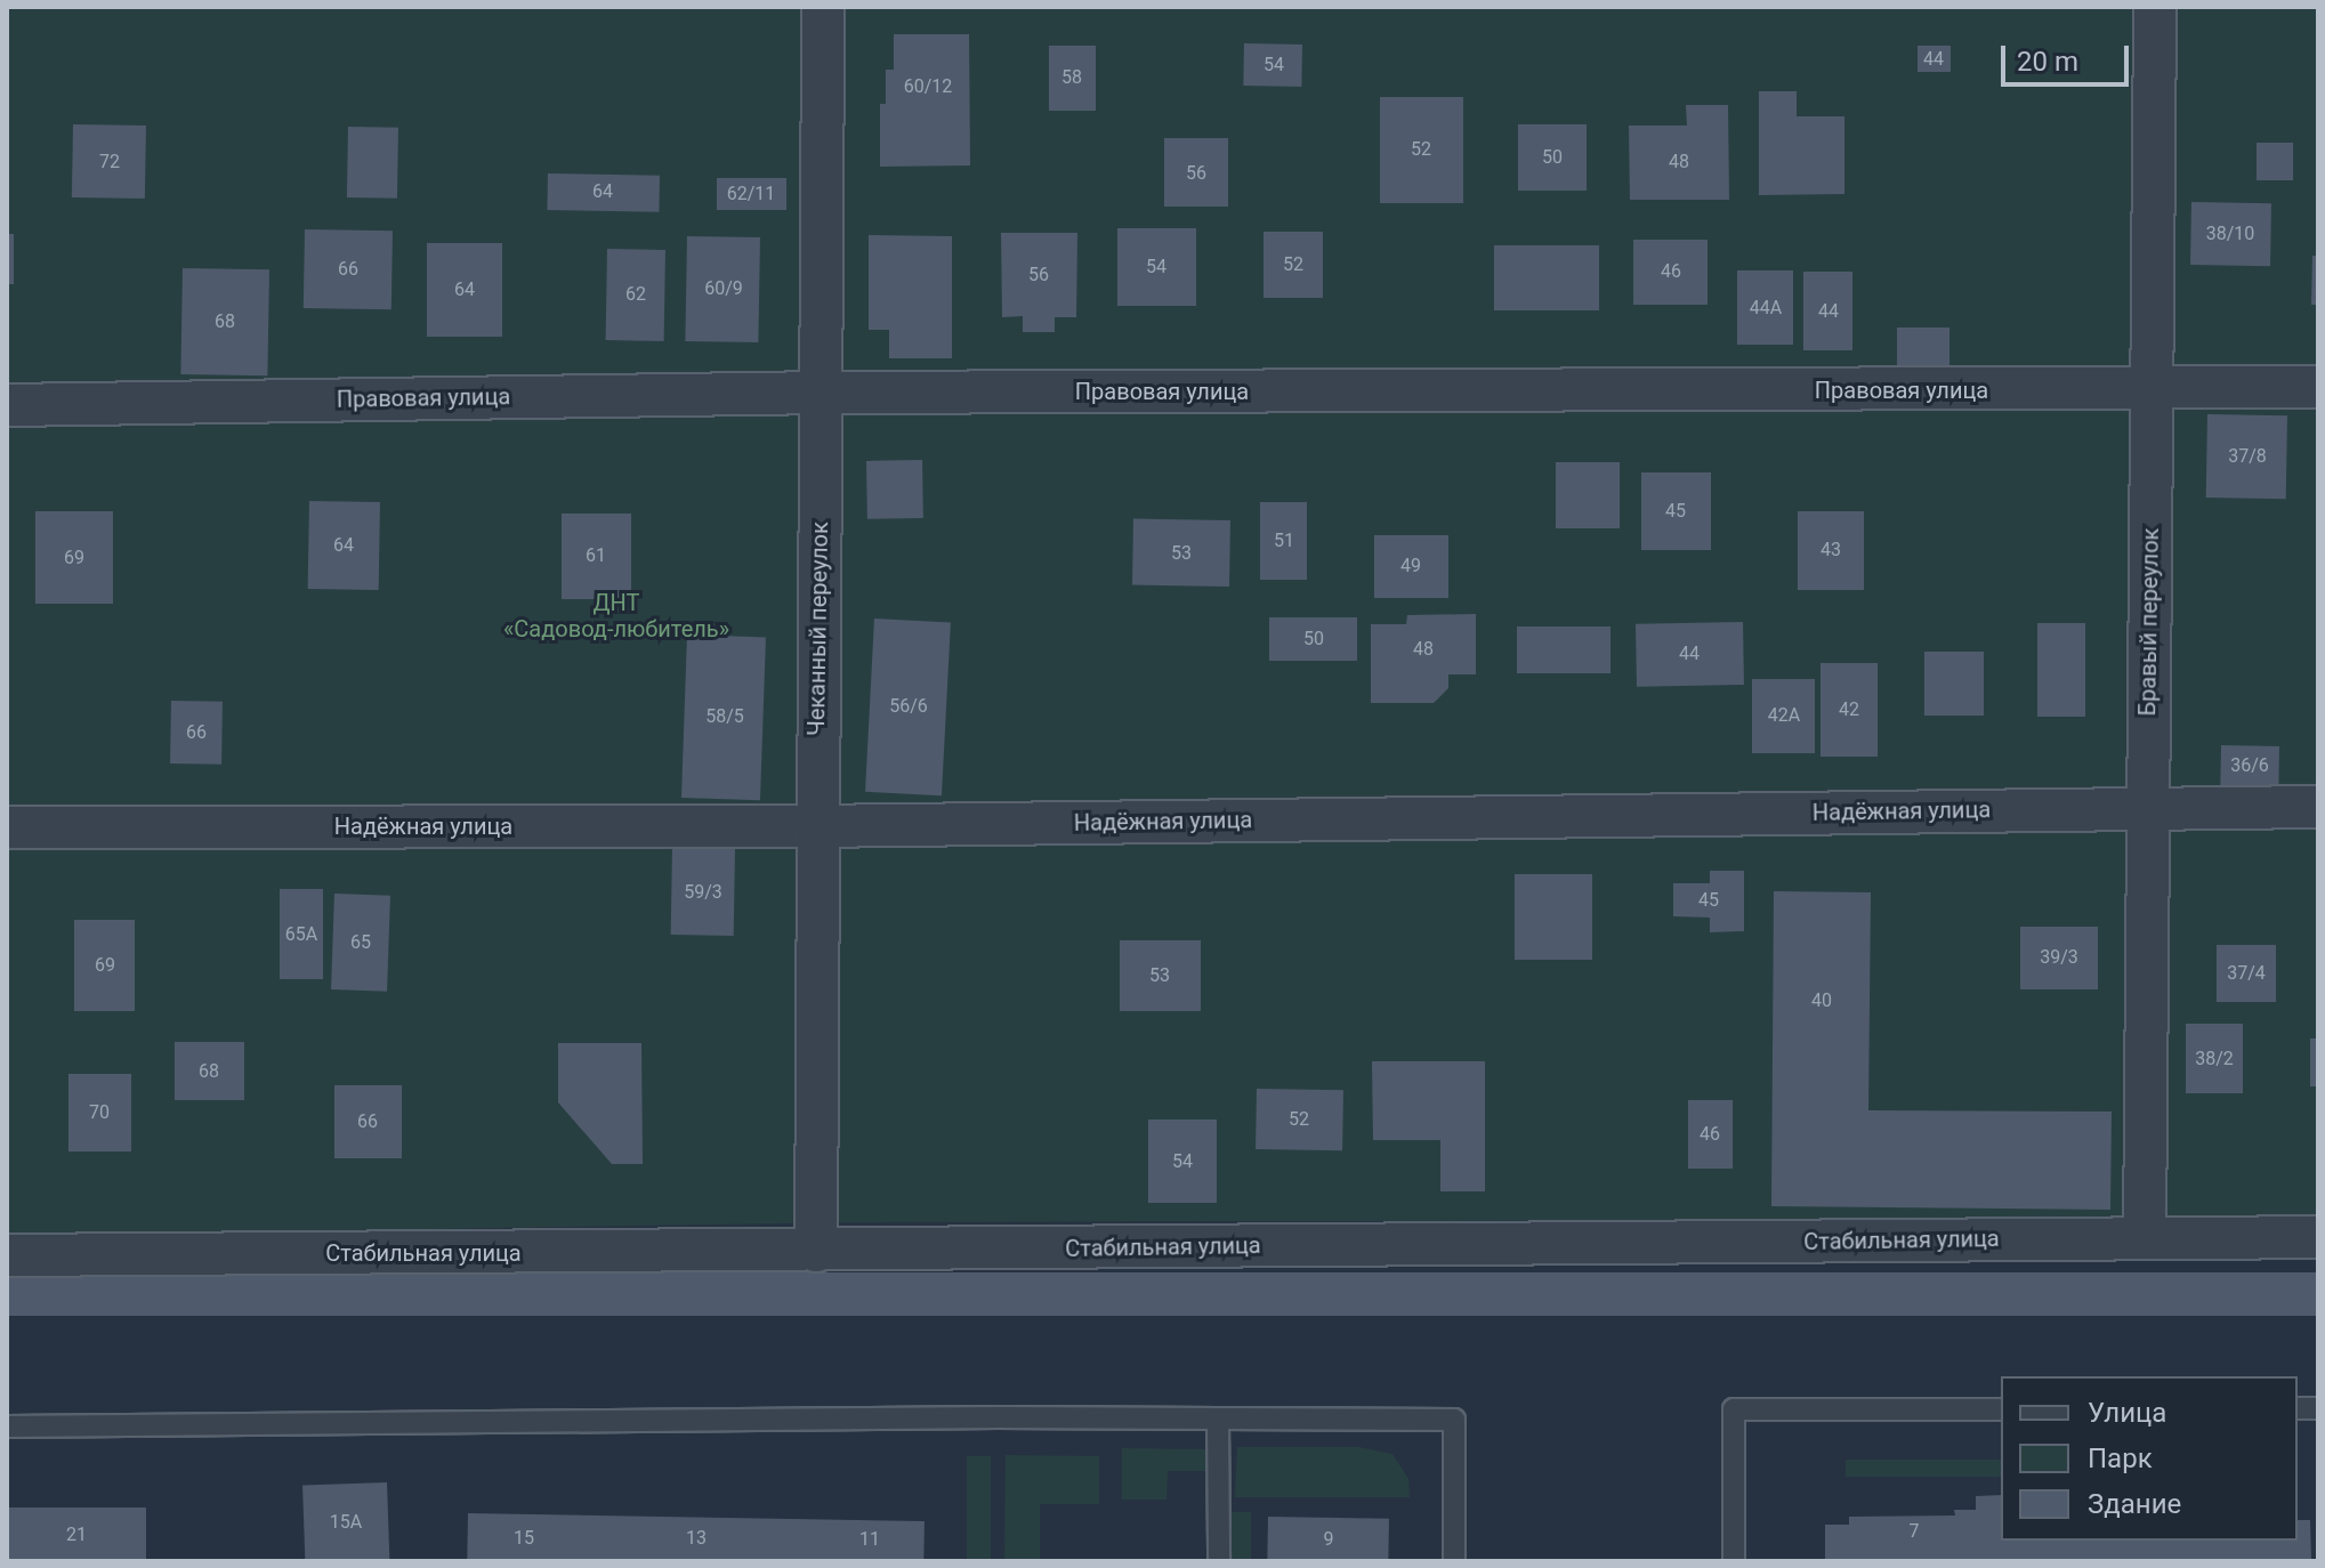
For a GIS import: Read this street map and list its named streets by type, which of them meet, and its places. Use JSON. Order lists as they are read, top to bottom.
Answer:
{
  "streets": {
    "street": [
      "Правовая улица",
      "Бравый переулок",
      "Чеканный переулок",
      "Надёжная улица",
      "Стабильная улица"
    ]
  },
  "crossings": [
    ["Правовая улица", "Бравый переулок"],
    ["Правовая улица", "Чеканный переулок"],
    ["Бравый переулок", "Надёжная улица"],
    ["Бравый переулок", "Стабильная улица"],
    ["Чеканный переулок", "Надёжная улица"],
    ["Чеканный переулок", "Стабильная улица"]
  ],
  "parks": ["ДНТ «Садовод-любитель»"],
  "house_numbers": [
    "44",
    "54",
    "58",
    "60/12",
    "52",
    "50",
    "72",
    "48",
    "56",
    "64",
    "62/11",
    "38/10",
    "52",
    "54",
    "66",
    "46",
    "56",
    "60/9",
    "64",
    "62",
    "44А",
    "44",
    "68",
    "37/8",
    "45",
    "51",
    "64",
    "43",
    "53",
    "61",
    "69",
    "49",
    "50",
    "48",
    "44",
    "56/6",
    "42",
    "42А",
    "58/5",
    "66",
    "36/6",
    "59/3",
    "45",
    "65А",
    "65",
    "39/3",
    "69",
    "37/4",
    "53",
    "40",
    "38/2",
    "68",
    "70",
    "52",
    "66",
    "46",
    "54",
    "15А",
    "7",
    "21",
    "15",
    "13",
    "11",
    "9"
  ],
  "legend": ["Улица", "Парк", "Здание"],
  "scale_bar": "20 m"
}
